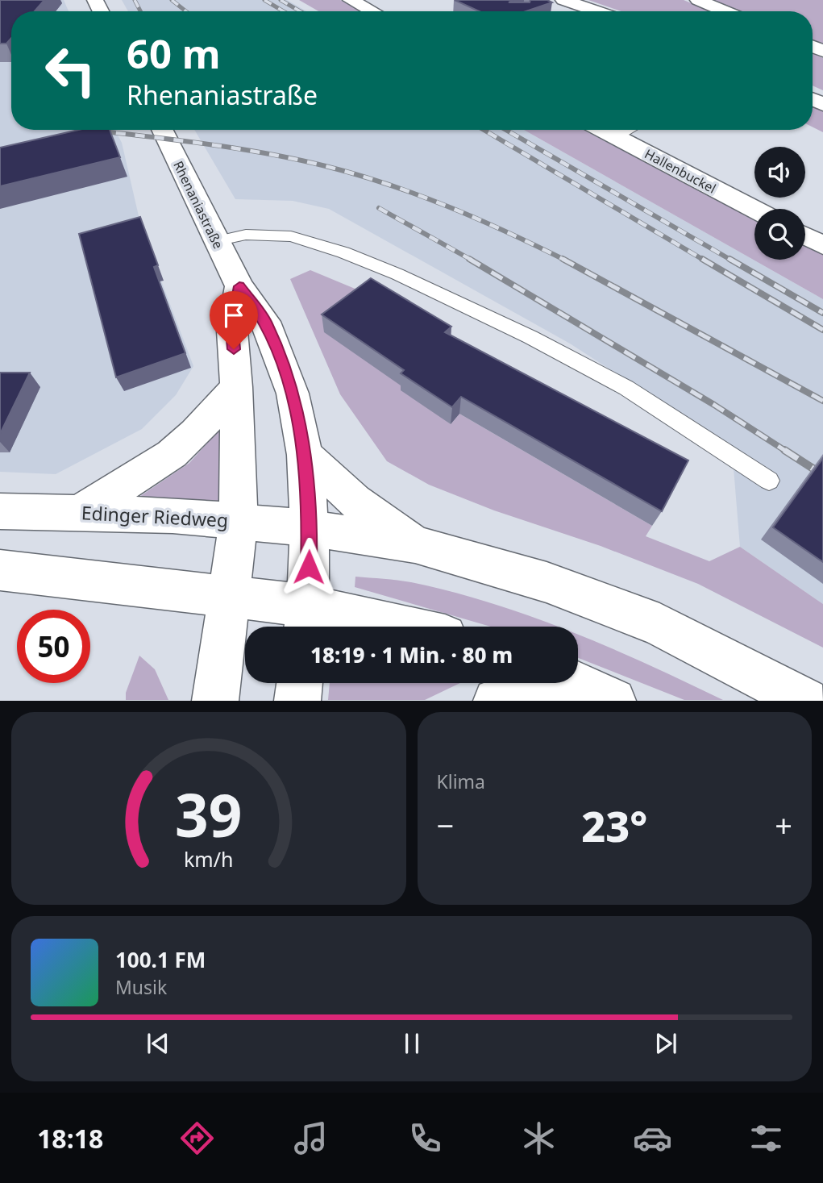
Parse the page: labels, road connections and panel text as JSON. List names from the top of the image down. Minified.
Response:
{"streets":{"main road":["Hallenbuckel","Rhenaniastraße","Edinger Riedweg"]},"crossings":[["Rhenaniastraße","Edinger Riedweg"]],"page":{"turn":["60 m","Rhenaniastraße"],"limit":"50","trip":"18:19 · 1 Min. · 80 m","tile":"Klima","heat":["−","23°","+"],"song":["100.1 FM","Musik"],"tabs":"18:18","gauge":["39","km/h"]}}
